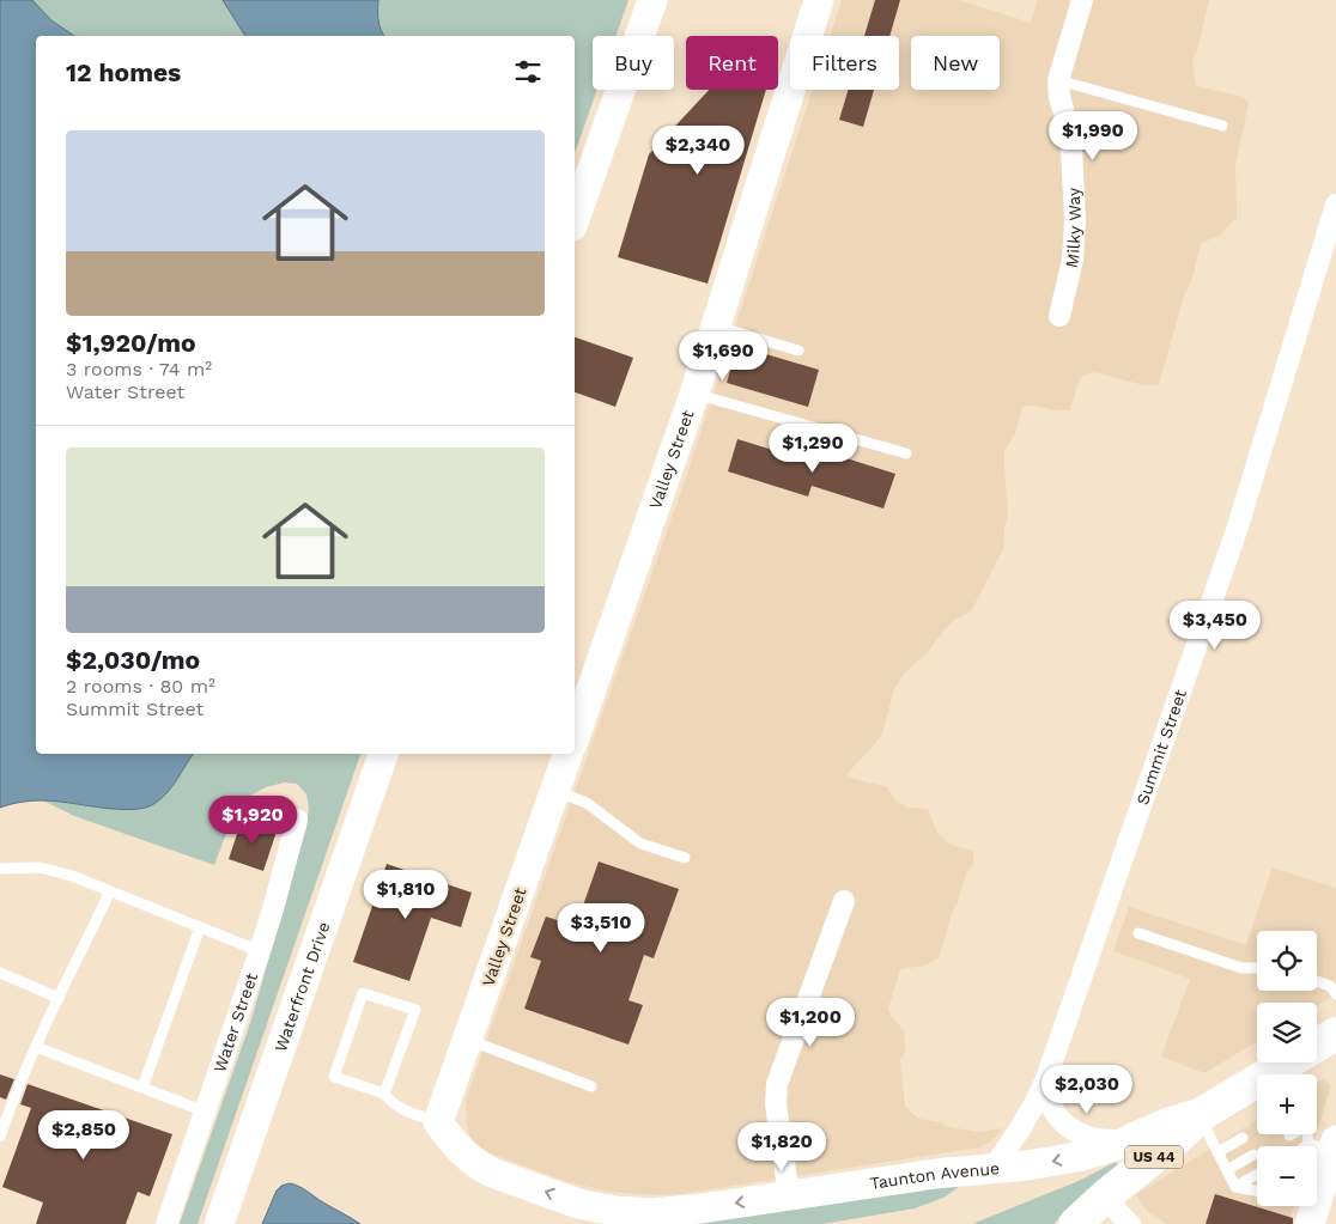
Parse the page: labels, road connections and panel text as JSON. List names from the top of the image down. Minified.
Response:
{"streets":{"highway":["US 44","Taunton Avenue"],"street":["Milky Way","Valley Street","Summit Street","Waterfront Drive","Water Street"]},"crossings":[["Valley Street","Taunton Avenue"],["Summit Street","Taunton Avenue"],["US 44","Taunton Avenue"]],"one_way":["Taunton Avenue"],"page":{"chip":["Buy","Rent","Filters","New"],"heading":"12 homes","list":[{"name":"$1,920/mo","note":"3 rooms · 74 m² · Water Street"},{"name":"$2,030/mo","note":"2 rooms · 80 m² · Summit Street"}],"price":["$1,990","$2,340","$1,690","$1,290","$3,450","$1,920","$1,810","$3,510","$1,200","$2,030","$2,850","$1,820"],"map_buttons":["+","−"]}}
